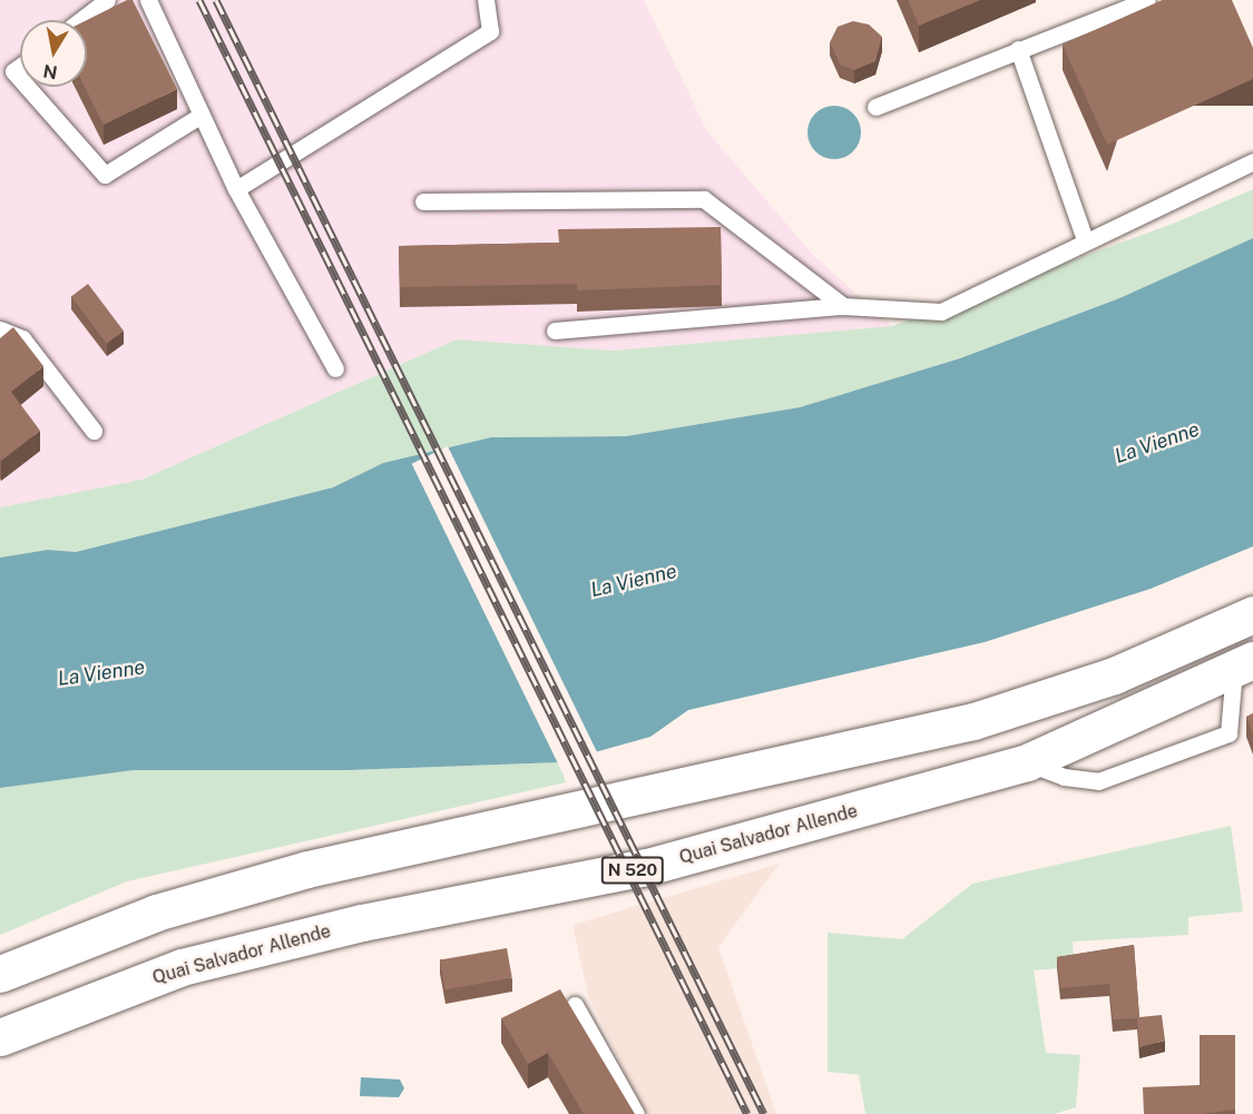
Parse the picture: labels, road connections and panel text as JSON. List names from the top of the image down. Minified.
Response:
{"streets":{"main road":["Quai Salvador Allende","N 520"]},"water":["La Vienne"],"north":"bottom"}
